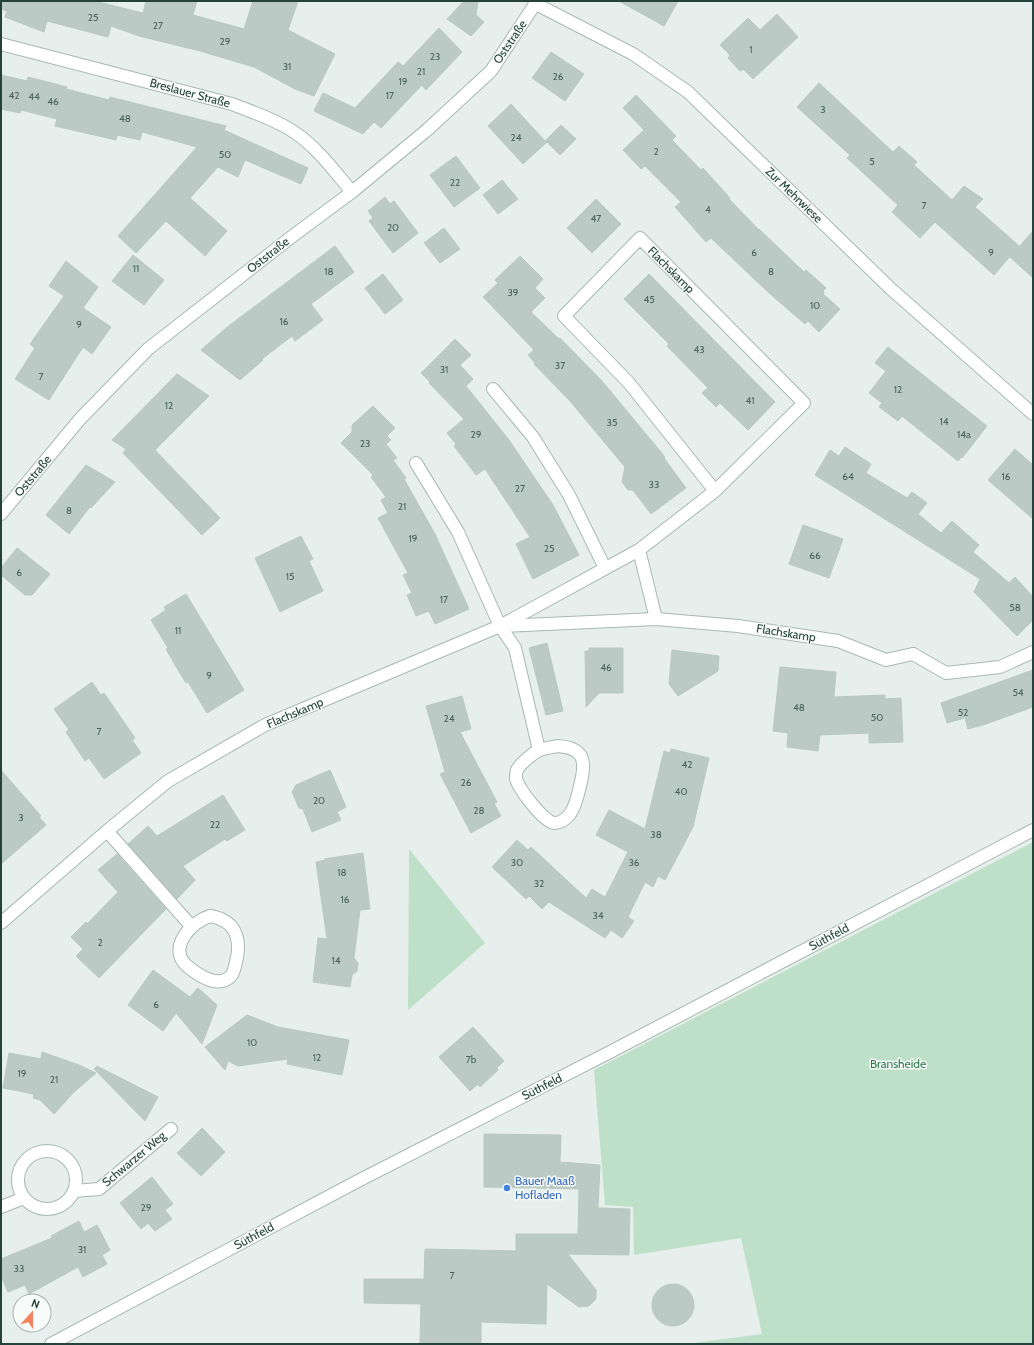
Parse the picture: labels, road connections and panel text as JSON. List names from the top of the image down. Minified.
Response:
{"streets":{"street":["Oststraße","Breslauer Straße","Zur Mehrwiese","Flachskamp","Süthfeld","Schwarzer Weg"]},"crossings":[["Oststraße","Breslauer Straße"],["Oststraße","Zur Mehrwiese"]],"parks":["Bransheide"],"places":["Bauer Maaß Hofladen"],"house_numbers":["25","27","29","1","23","31","21","26","19","42","17","44","46","3","48","24","2","50","5","22","7","4","47","20","6","9","11","18","8","39","45","10","16","9","43","37","31","7","12","41","12","14","35","29","14a","23","64","16","33","27","21","8","19","25","66","6","15","17","58","11","46","9","54","48","52","50","24","7","42","26","40","20","28","3","22","38","30","36","18","32","16","34","2","14","6","10","12","7b","19","21","29","31","33","7"],"north":"top"}
